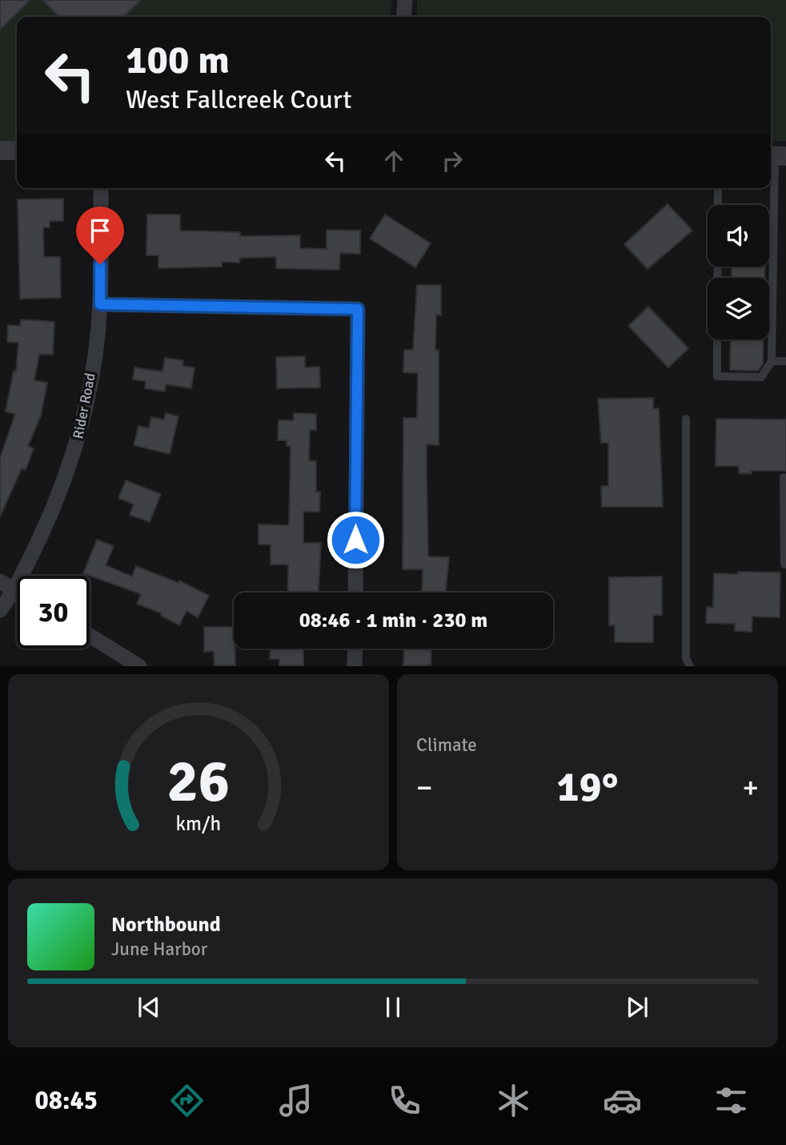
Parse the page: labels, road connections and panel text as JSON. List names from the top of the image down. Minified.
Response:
{"streets":{"street":["Rider Road"]},"page":{"turn":["100 m","West Fallcreek Court"],"limit":"30","trip":"08:46 · 1 min · 230 m","tile":"Climate","heat":["−","19°","+"],"song":["Northbound","June Harbor"],"tabs":"08:45","gauge":["26","km/h"]}}
